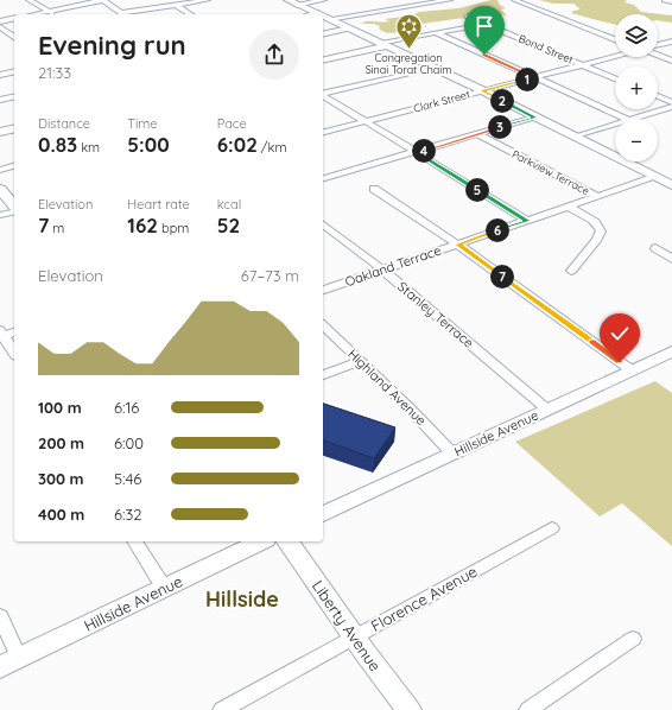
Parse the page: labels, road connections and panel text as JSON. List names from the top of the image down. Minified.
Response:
{"streets":{"street":["Bond Street","Clark Street","Parkview Terrace","Oakland Terrace","Stanley Terrace","Highland Avenue","Hillside Avenue","Florence Avenue","Liberty Avenue"]},"crossings":[["Bond Street","Clark Street"],["Parkview Terrace","Oakland Terrace"],["Oakland Terrace","Stanley Terrace"],["Stanley Terrace","Hillside Avenue"],["Highland Avenue","Hillside Avenue"],["Florence Avenue","Liberty Avenue"]],"districts":["Hillside"],"places":{"synagogue":["Congregation Sinai Torat Chaim"]},"page":{"map_buttons":["+","−"],"heading":["Evening run","21:33"],"pins":["1","2","3","4","5","6","7"],"stats":[["Distance","0.83 km"],["Time","5:00"],["Pace","6:02 /km"],["Elevation","7 m"],["Heart rate","162 bpm"],["kcal","52"]],"chart":["Elevation","67–73 m"],"list":[{"name":"100 m","note":"6:16"},{"name":"200 m","note":"6:00"},{"name":"300 m","note":"5:46"},{"name":"400 m","note":"6:32"}]}}
